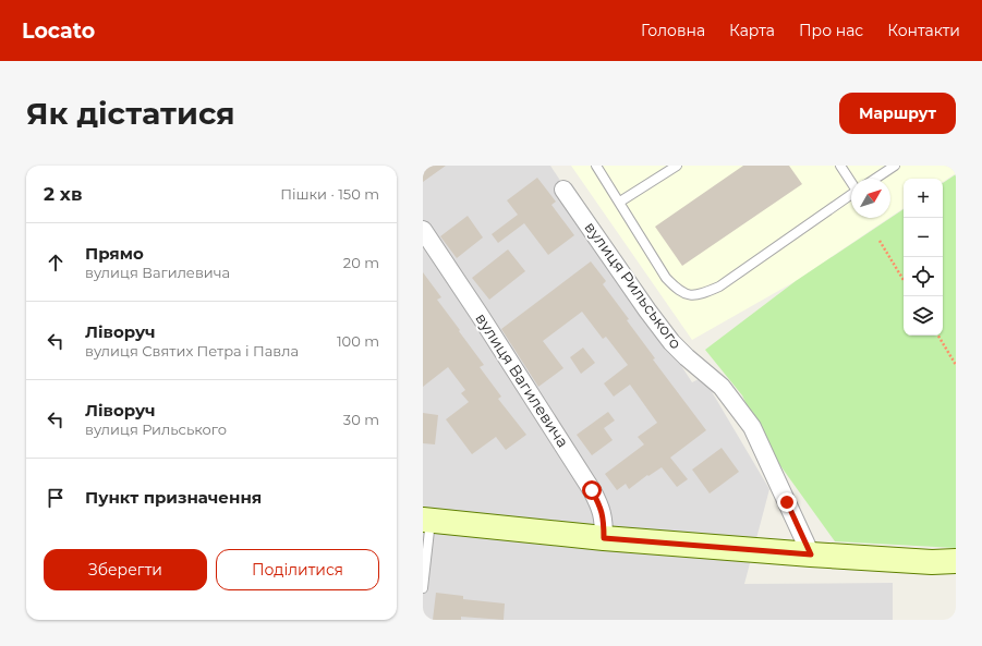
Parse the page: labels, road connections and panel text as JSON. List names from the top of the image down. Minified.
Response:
{"streets":{"street":["вулиця Рильського","вулиця Вагилевича"]},"north":"top right","page":{"header":"Locato","nav":["Головна","Карта","Про нас","Контакти"],"buttons":["Маршрут",["Зберегти","Поділитися"]],"title":"Як дістатися","heading":["2 хв","Пішки · 150 m"],"map_buttons":["+","−"],"list":[["Прямо","вулиця Вагилевича","20 m"],["Ліворуч","вулиця Святих Петра і Павла","100 m"],["Ліворуч","вулиця Рильського","30 m"],"Пункт призначення"]}}
